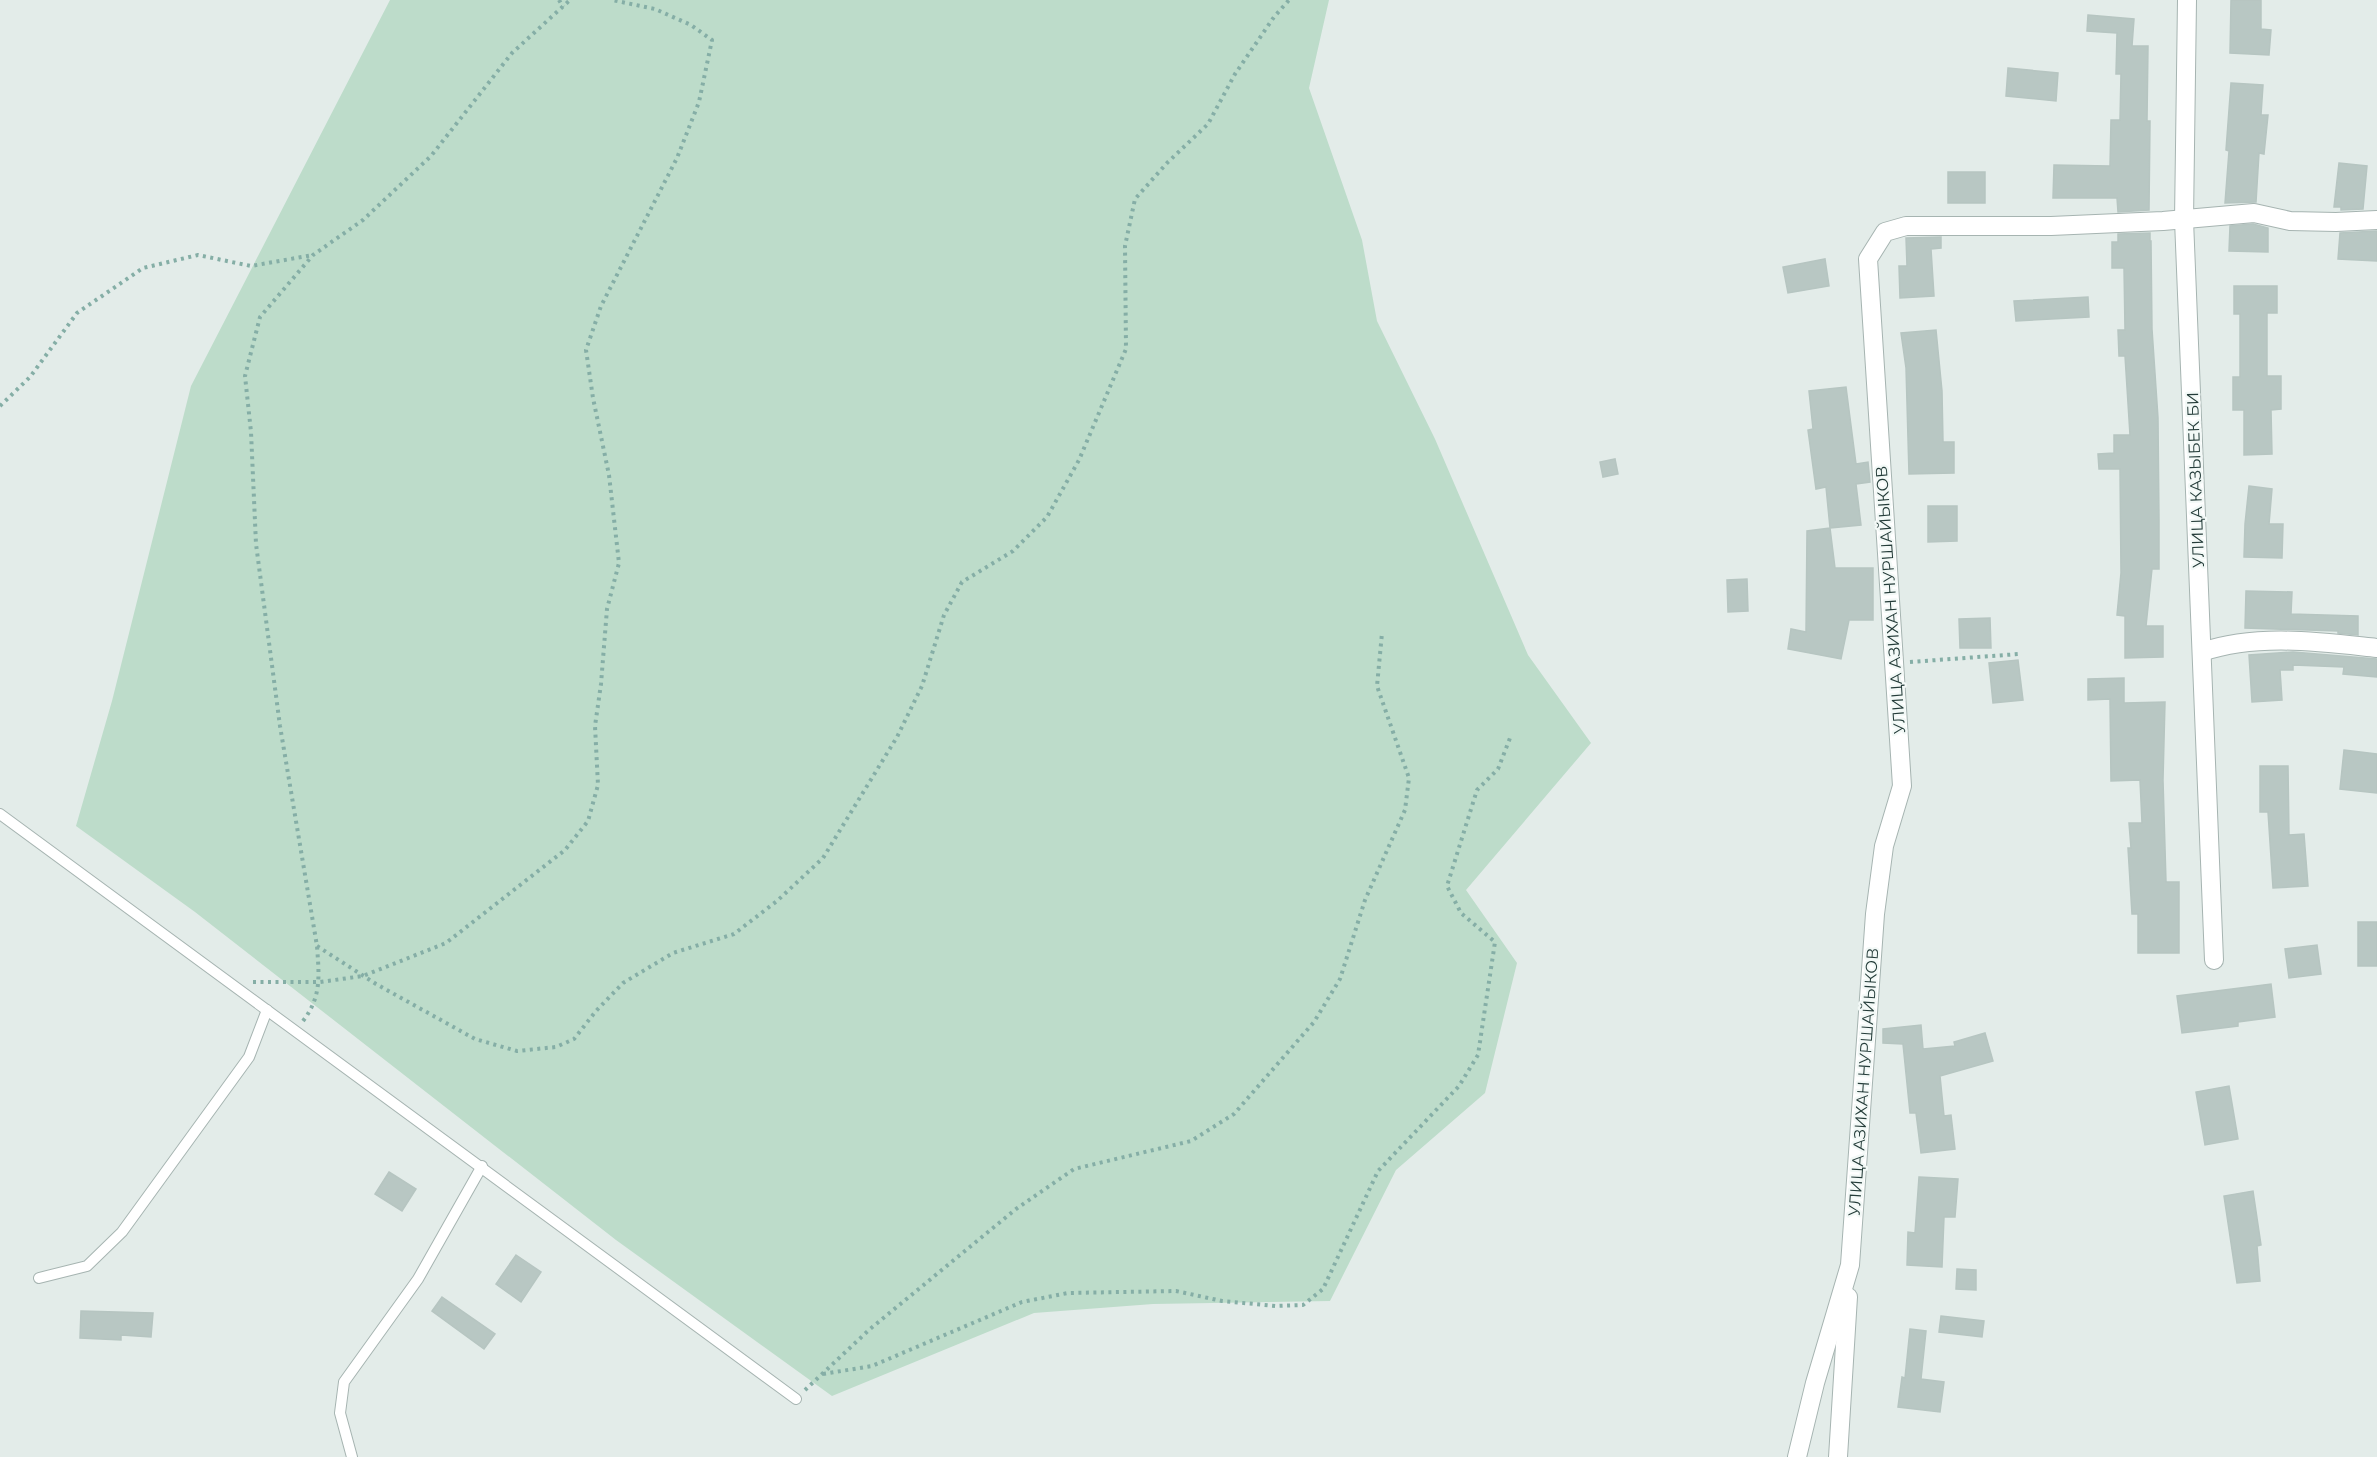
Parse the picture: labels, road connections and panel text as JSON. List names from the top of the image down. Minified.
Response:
{"streets":{"street":["УЛИЦА КАЗЫБЕК БИ","УЛИЦА АЗИХАН НУРШАЙЫКОВ"]},"crossings":[["УЛИЦА КАЗЫБЕК БИ","УЛИЦА АЗИХАН НУРШАЙЫКОВ"]]}
